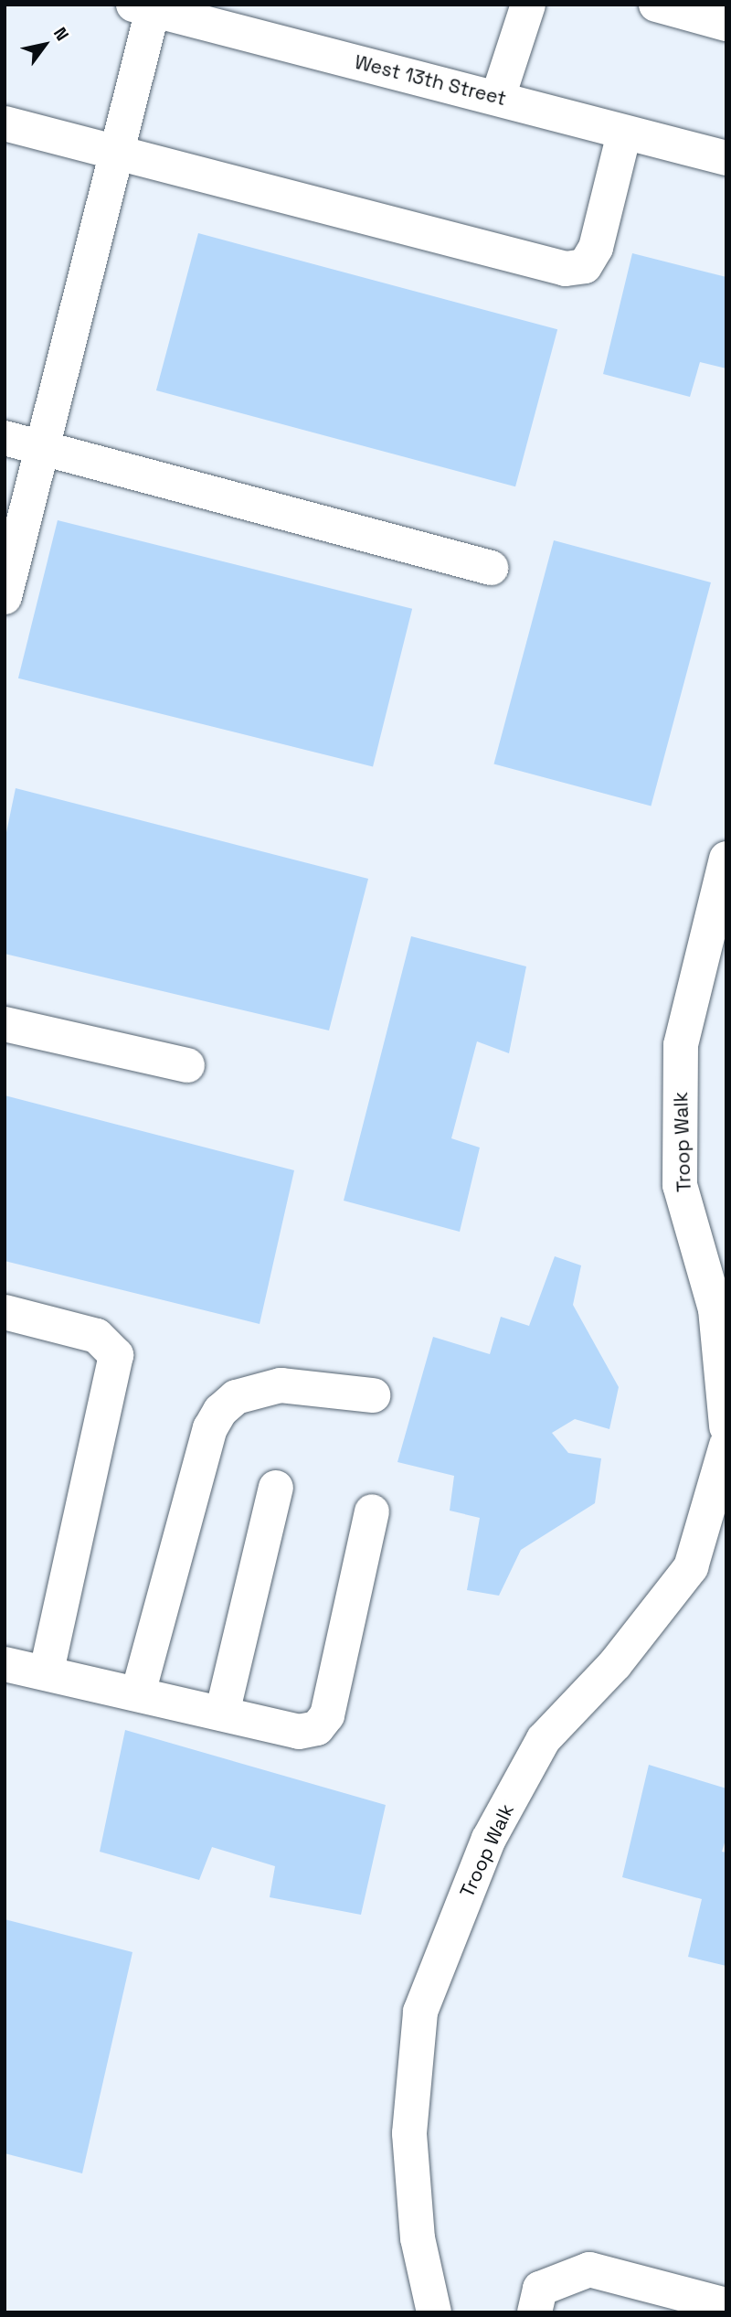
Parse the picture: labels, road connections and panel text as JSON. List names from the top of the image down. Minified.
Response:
{"streets":{"street":["West 13th Street","Troop Walk"]},"north":"top right"}
